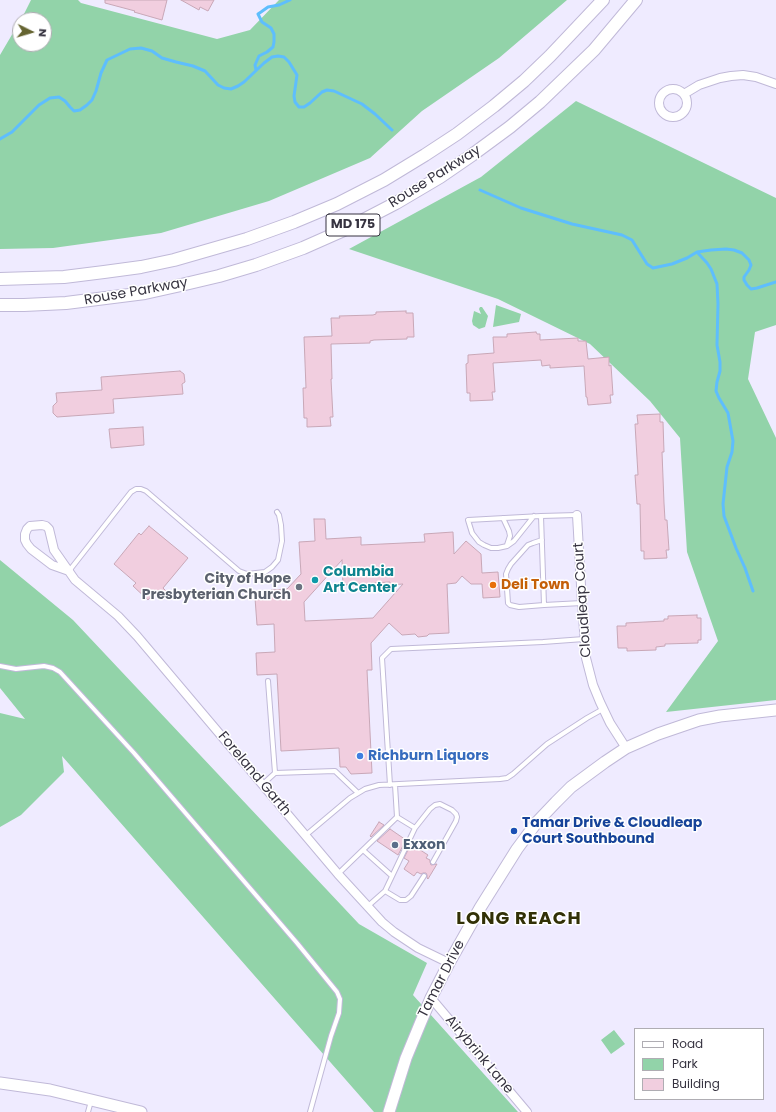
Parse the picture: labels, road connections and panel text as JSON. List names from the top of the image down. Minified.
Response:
{"streets":{"main road":["Rouse Parkway","MD 175"],"street":["Cloudleap Court","Foreland Garth","Tamar Drive","Airybrink Lane"]},"crossings":[["Cloudleap Court","Tamar Drive"],["Foreland Garth","Tamar Drive"],["Tamar Drive","Airybrink Lane"]],"districts":["LONG REACH"],"places":["Columbia Art Center","Deli Town","City of Hope Presbyterian Church","Richburn Liquors","Tamar Drive & Cloudleap Court Southbound","Exxon"],"legend":["Road","Park","Building"],"north":"right"}
